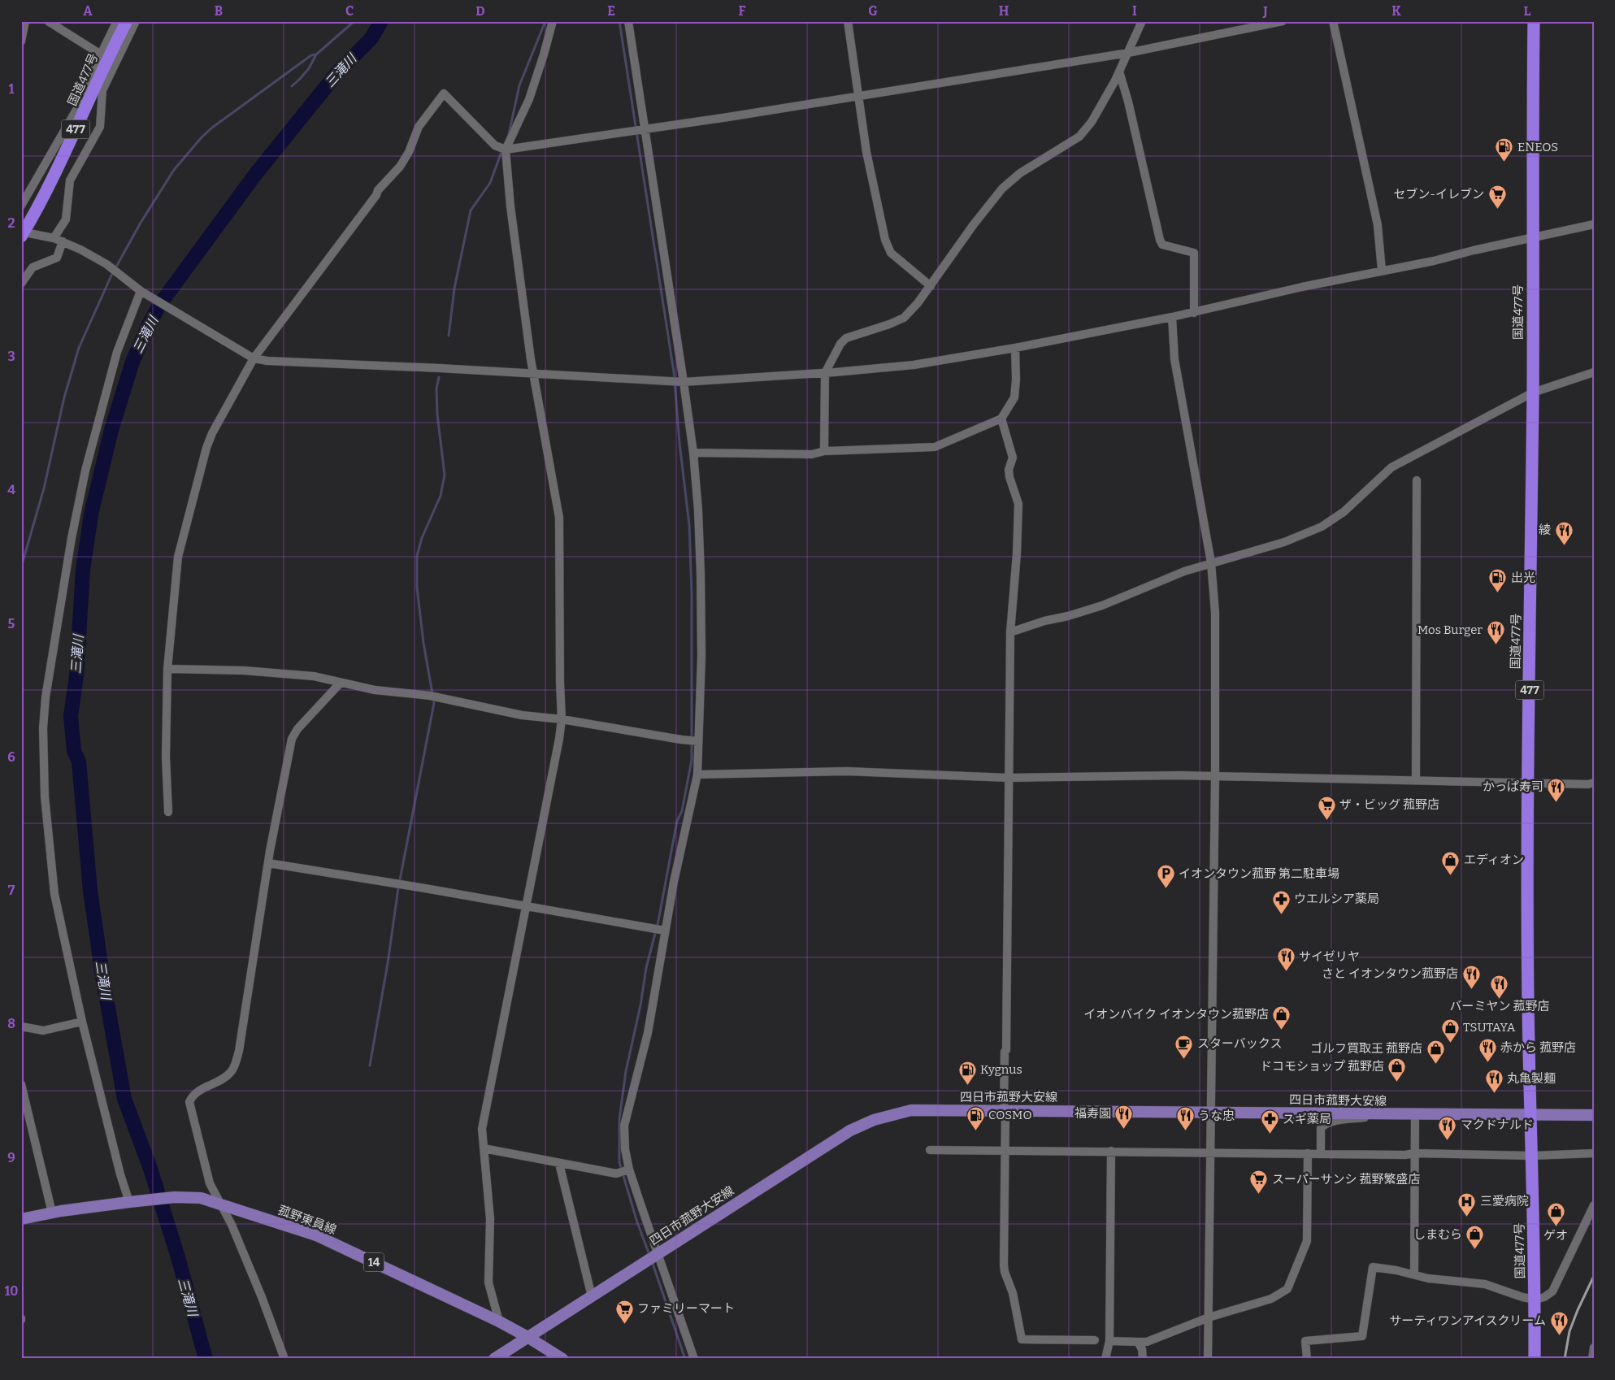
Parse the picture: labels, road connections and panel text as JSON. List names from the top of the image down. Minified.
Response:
{"streets":{"highway":["国道477号","477"],"main road":["四日市菰野大安線","菰野東員線","14"]},"crossings":[["国道477号","四日市菰野大安線"],["四日市菰野大安線","菰野東員線"]],"water":["三滝川"],"places":{"fuel station":["ENEOS","出光","Kygnus","COSMO"],"supermarket":["セブン-イレブン","ザ・ビッグ 菰野店","スーパーサンシ 菰野繁盛店","ファミリーマート"],"restaurant":["綾","Mos Burger","かっぱ寿司","サイゼリヤ","さと イオンタウン菰野店","バーミヤン 菰野店","赤から 菰野店","丸亀製麺","福寿園","うな忠","マクドナルド","サーティワンアイスクリーム"],"shop":["エディオン","イオンバイク イオンタウン菰野店","TSUTAYA","ゴルフ買取王 菰野店","ドコモショップ 菰野店","ゲオ","しまむら"],"parking":["イオンタウン菰野 第二駐車場"],"pharmacy":["ウエルシア薬局","スギ薬局"],"cafe":["スターバックス"],"hospital":["三愛病院"]},"grid":{"columns":["A","B","C","D","E","F","G","H","I","J","K","L"],"rows":["1","2","3","4","5","6","7","8","9","10"]}}
